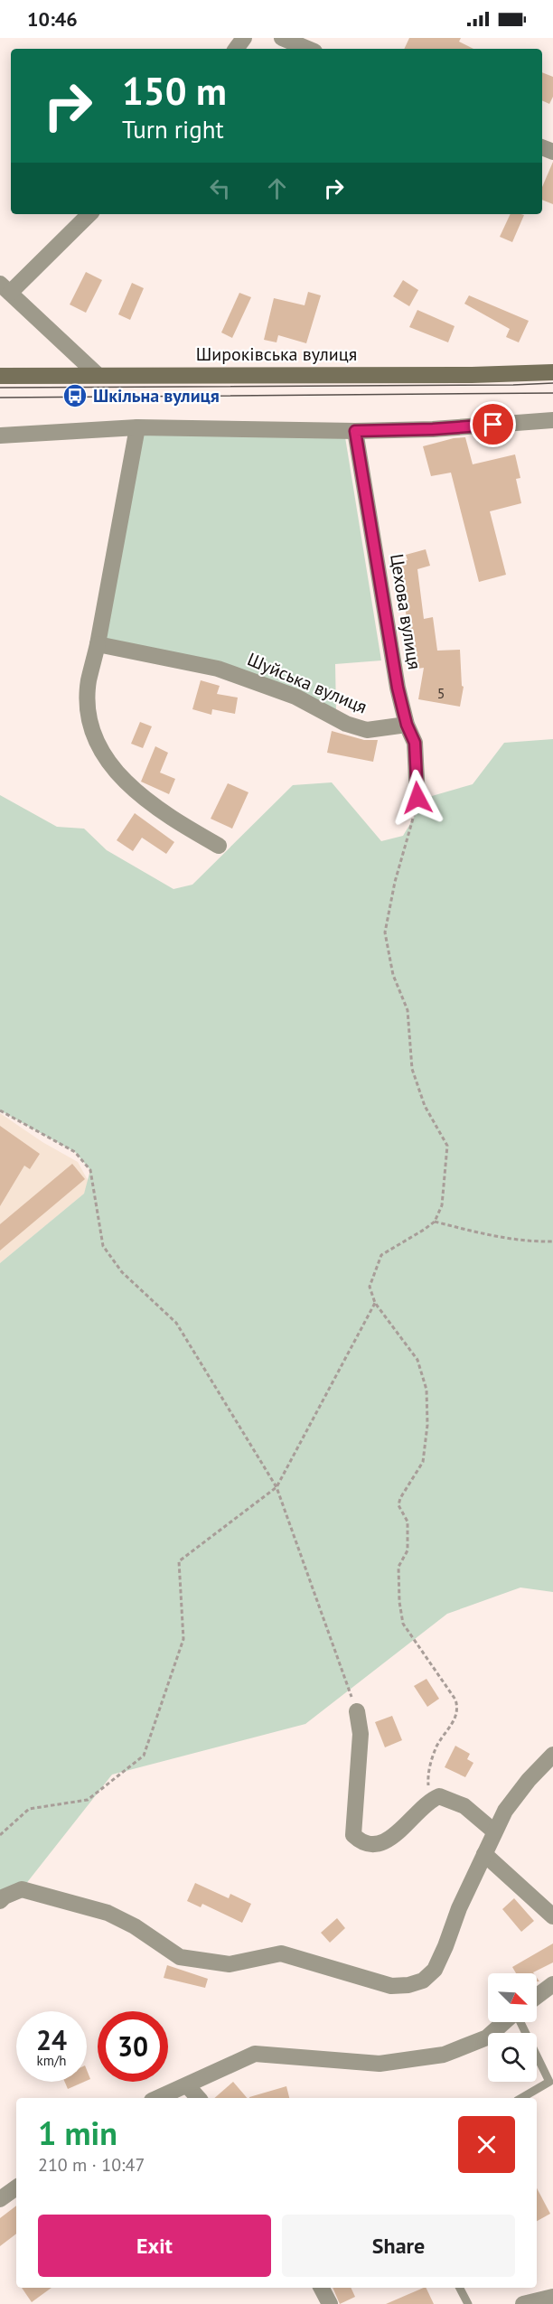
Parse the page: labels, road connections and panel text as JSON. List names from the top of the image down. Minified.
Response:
{"streets":{"main road":["Широківська вулиця"],"street":["Цехова вулиця","Шуйська вулиця"]},"crossings":[["Цехова вулиця","Шуйська вулиця"]],"places":{"bus stop":["Шкільна вулиця"]},"house_numbers":["5"],"north":"bottom right","page":{"status":"10:46","turn":["150 m","Turn right"],"speed":"24 km/h","limit":"30","heading":["1 min","210 m · 10:47"],"buttons":["Exit","Share"]}}
